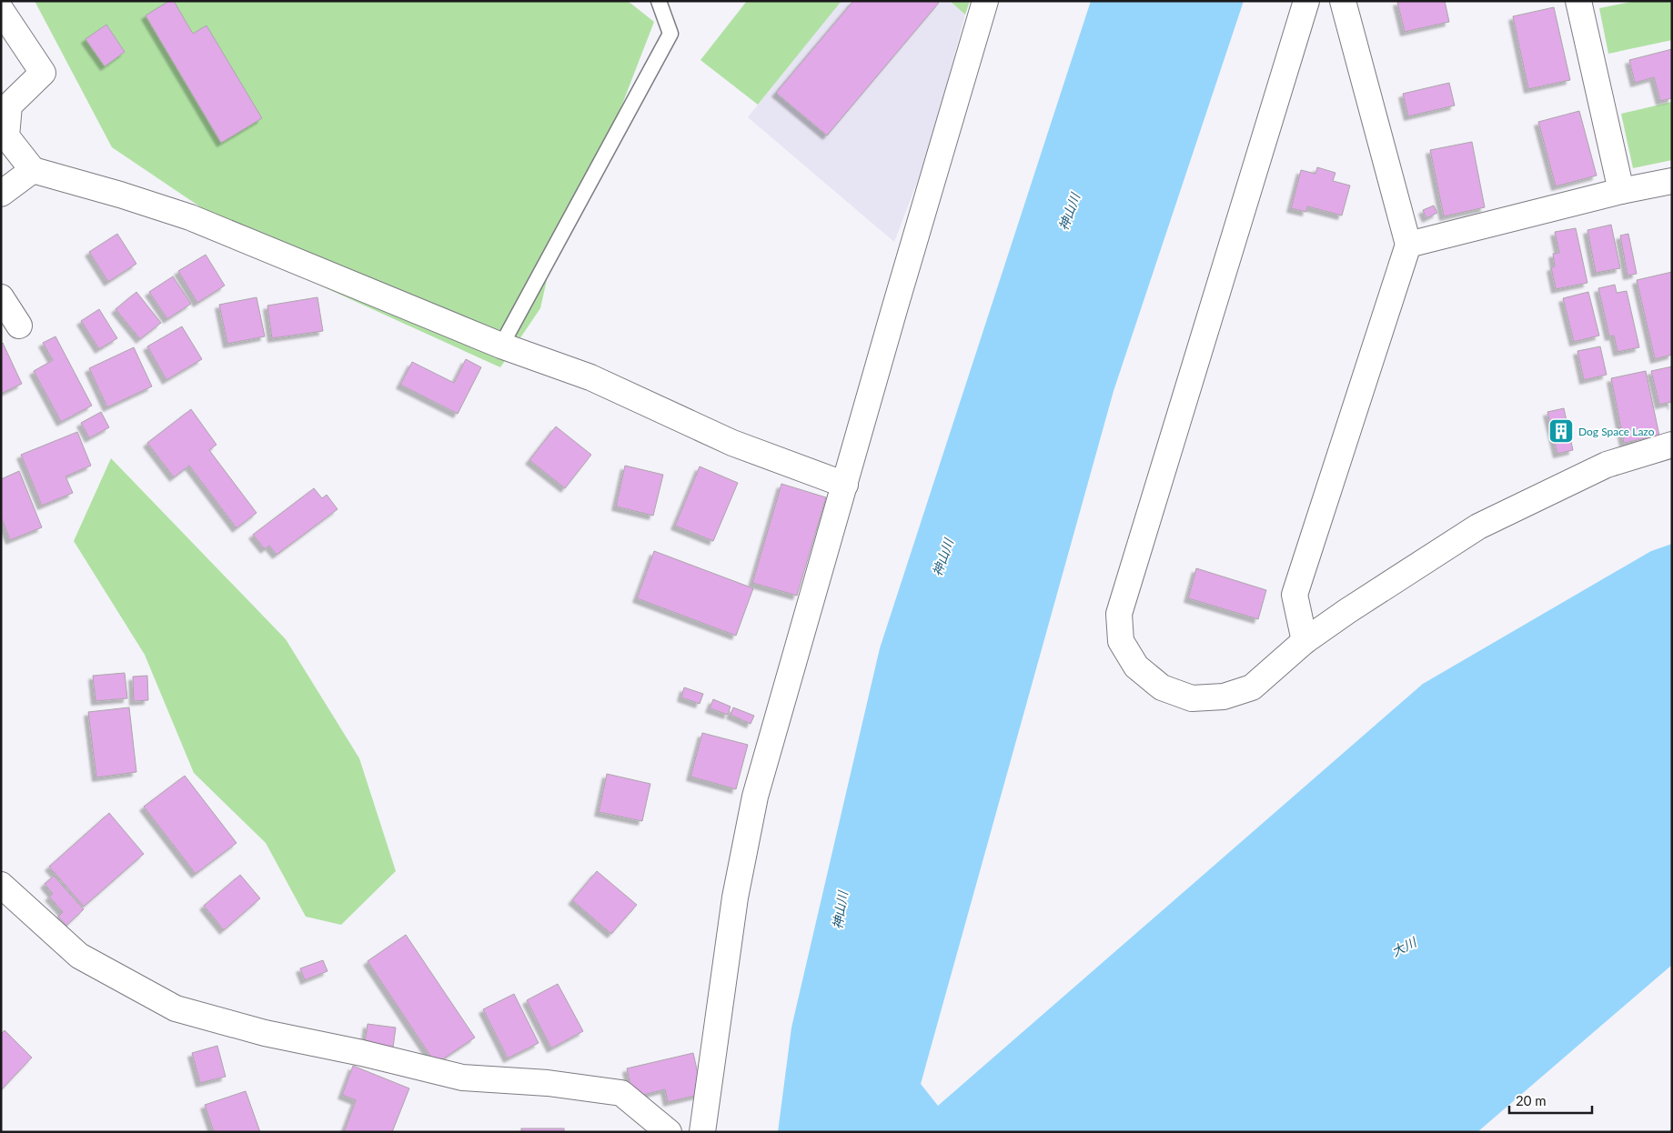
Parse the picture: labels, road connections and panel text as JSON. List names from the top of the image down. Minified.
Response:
{"water":["神山川","大川"],"places":{"building":["Dog Space Lazo"]},"scale_bar":"20 m"}
